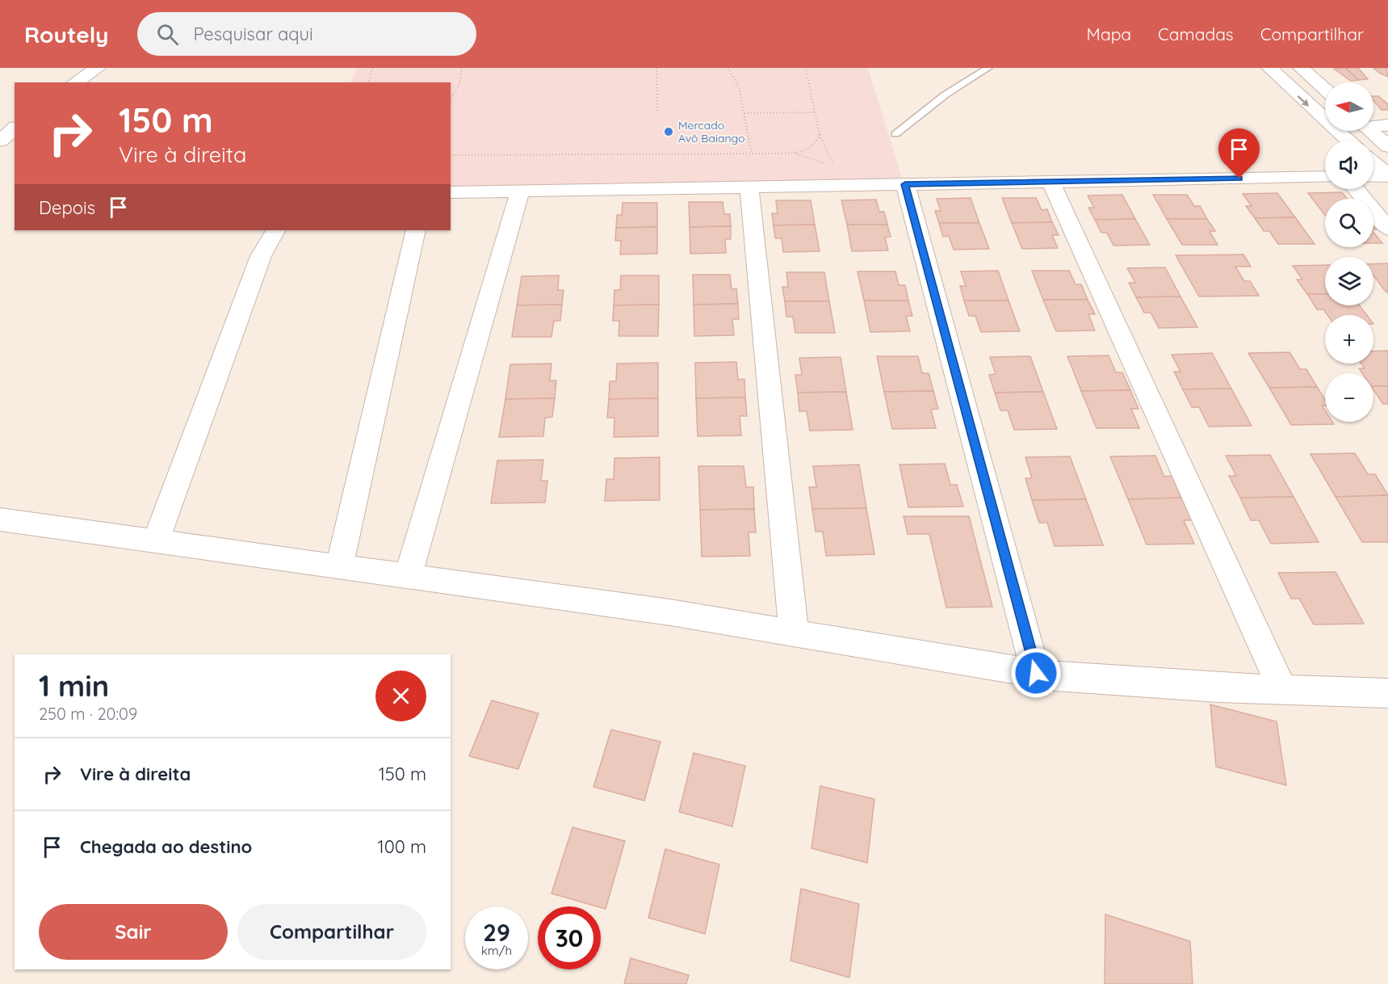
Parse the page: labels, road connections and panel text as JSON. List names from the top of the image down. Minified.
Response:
{"places":["Mercado Avô Baiango"],"north":"left","page":{"header":"Routely","search":"Pesquisar aqui","nav":["Mapa","Camadas","Compartilhar"],"map_buttons":["+","−"],"turn":["150 m","Vire à direita"],"then":"Depois","heading":["1 min","250 m · 20:09"],"list":[{"name":"Vire à direita","value":"150 m"},{"name":"Chegada ao destino","value":"100 m"}],"buttons":["Sair","Compartilhar"],"speed":"29 km/h","limit":"30"}}
